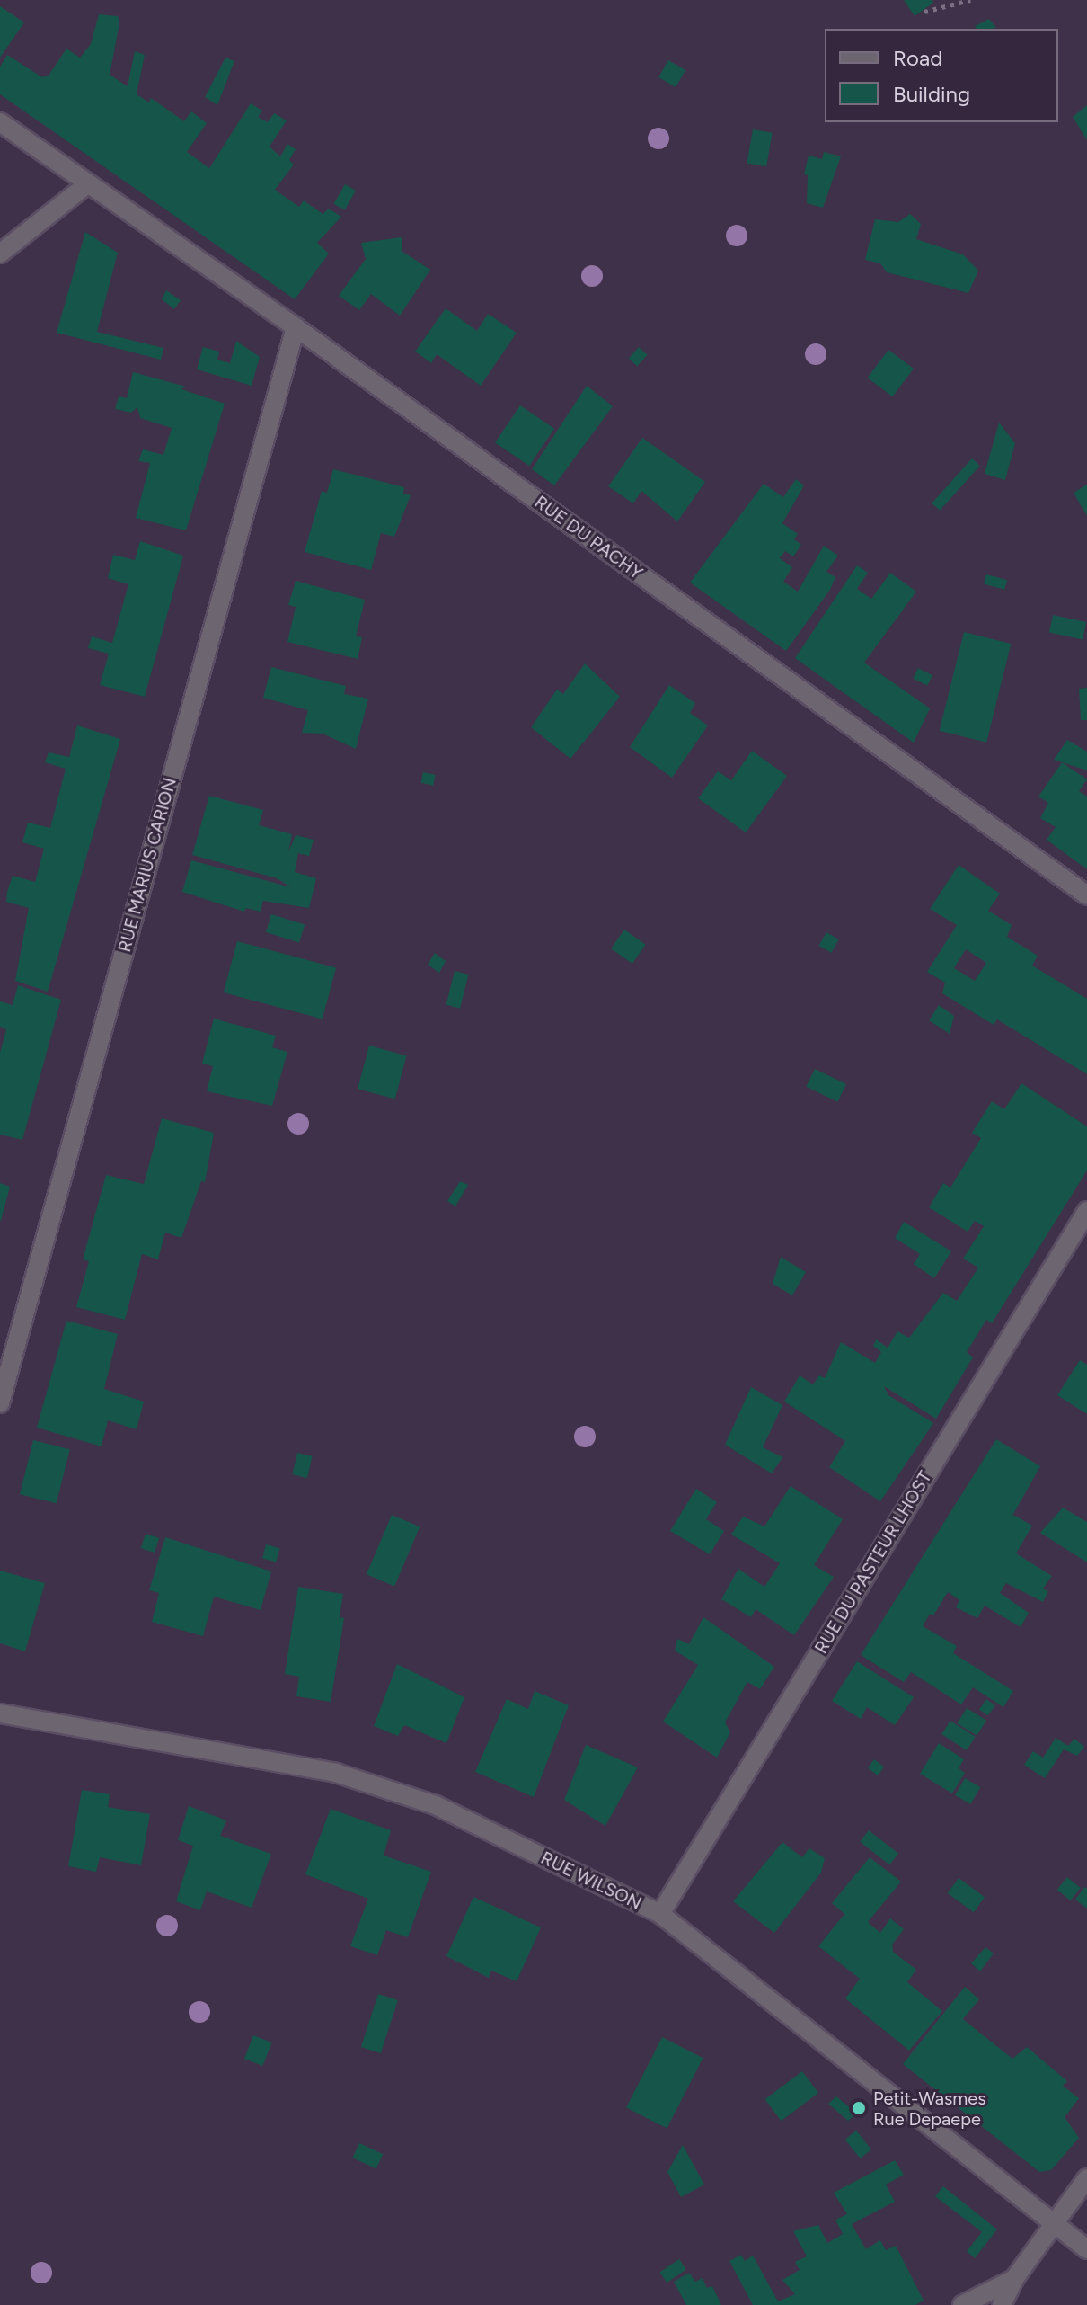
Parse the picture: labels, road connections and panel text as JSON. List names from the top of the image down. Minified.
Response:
{"streets":{"street":["RUE DU PACHY","RUE MARIUS CARION","RUE DU PASTEUR LHOST","RUE WILSON"]},"crossings":[["RUE DU PACHY","RUE MARIUS CARION"],["RUE DU PASTEUR LHOST","RUE WILSON"]],"places":["Petit-Wasmes Rue Depaepe"],"legend":["Road","Building"]}
